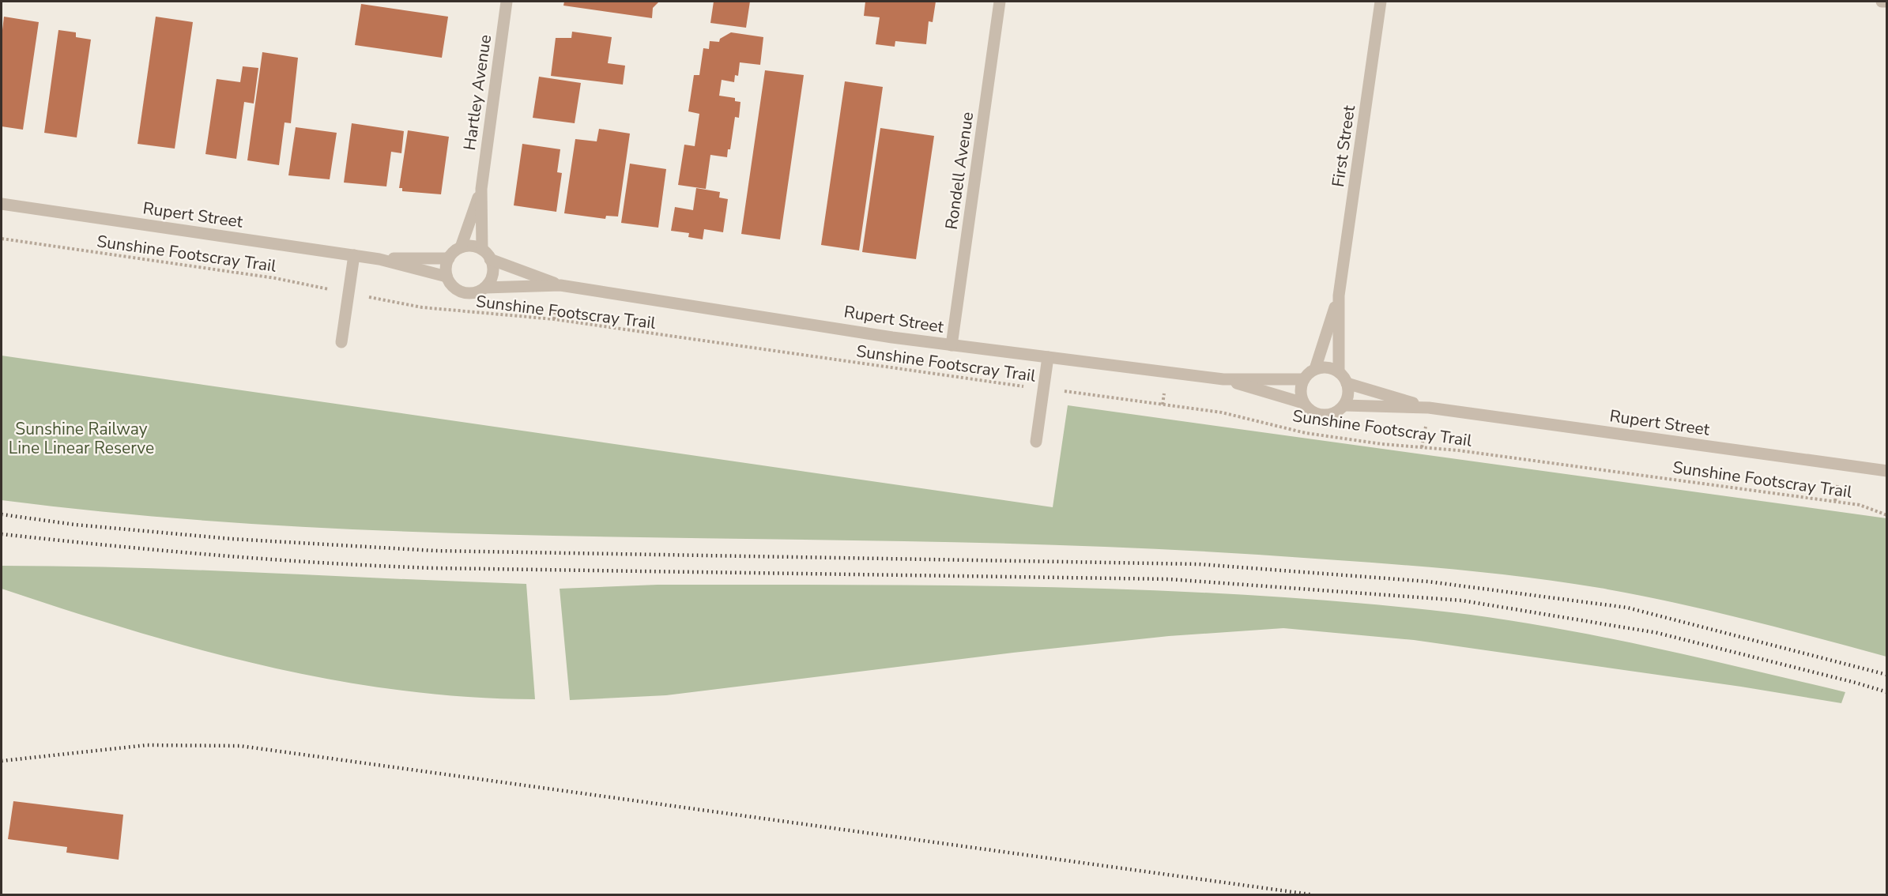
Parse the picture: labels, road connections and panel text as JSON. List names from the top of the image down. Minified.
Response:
{"streets":{"street":["Hartley Avenue","First Street","Rondell Avenue","Rupert Street"],"path":["Sunshine Footscray Trail"]},"crossings":[["Hartley Avenue","Rupert Street"],["First Street","Rupert Street"],["Rondell Avenue","Rupert Street"]],"parks":["Sunshine Railway Line Linear Reserve"]}
